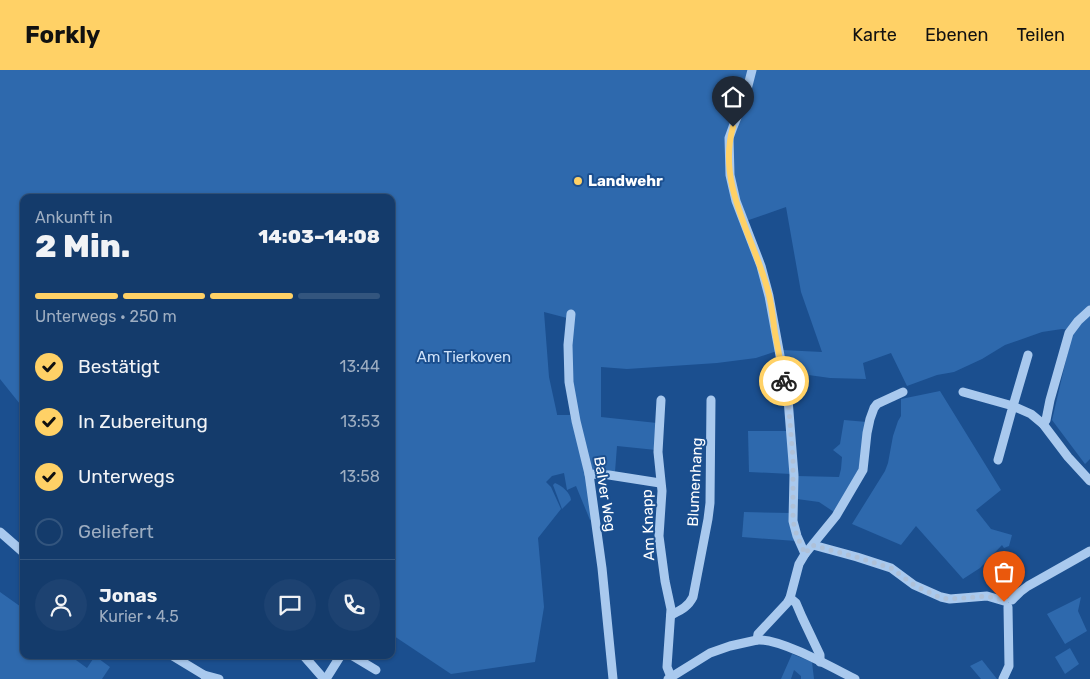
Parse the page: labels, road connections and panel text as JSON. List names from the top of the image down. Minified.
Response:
{"streets":{"street":["Blumenhang","Balver Weg","Am Knapp"]},"crossings":[["Blumenhang","Am Knapp"]],"parks":["Am Tierkoven"],"places":["Landwehr"],"page":{"header":"Forkly","nav":["Karte","Ebenen","Teilen"],"heading":["2 Min.","Ankunft in","14:03–14:08"],"panel":["Jonas","Kurier · 4.5"],"bar":"Unterwegs · 250 m","list":[["Bestätigt","13:44"],["In Zubereitung","13:53"],["Unterwegs","13:58"],"Geliefert"]}}
